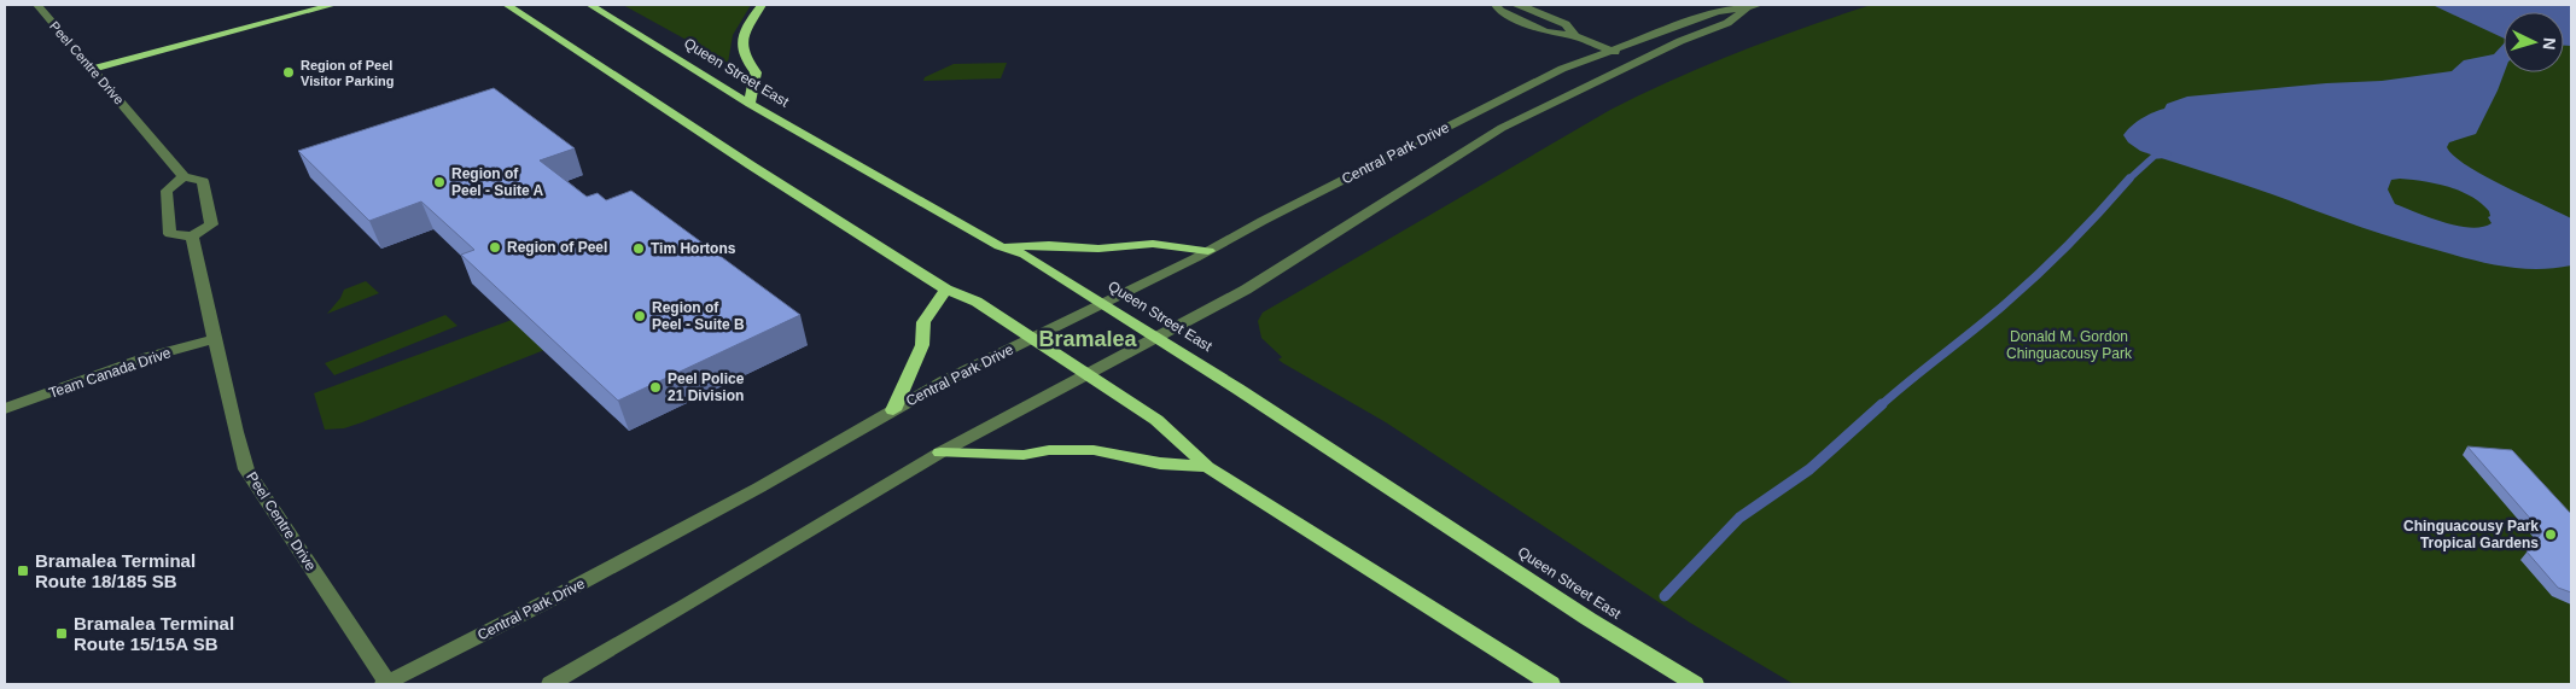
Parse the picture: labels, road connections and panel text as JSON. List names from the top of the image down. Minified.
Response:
{"streets":{"main road":["Queen Street East"],"street":["Peel Centre Drive","Central Park Drive","Team Canada Drive"]},"crossings":[["Peel Centre Drive","Central Park Drive"],["Peel Centre Drive","Team Canada Drive"],["Queen Street East","Central Park Drive"]],"districts":["Bramalea"],"parks":["Donald M. Gordon Chinguacousy Park"],"places":{"other":["Region of Peel Visitor Parking","Region of Peel - Suite A","Region of Peel","Tim Hortons","Region of Peel - Suite B","Peel Police 21 Division","Chinguacousy Park Tropical Gardens"],"transit":["Bramalea Terminal Route 18/185 SB","Bramalea Terminal Route 15/15A SB"]},"north":"right"}
